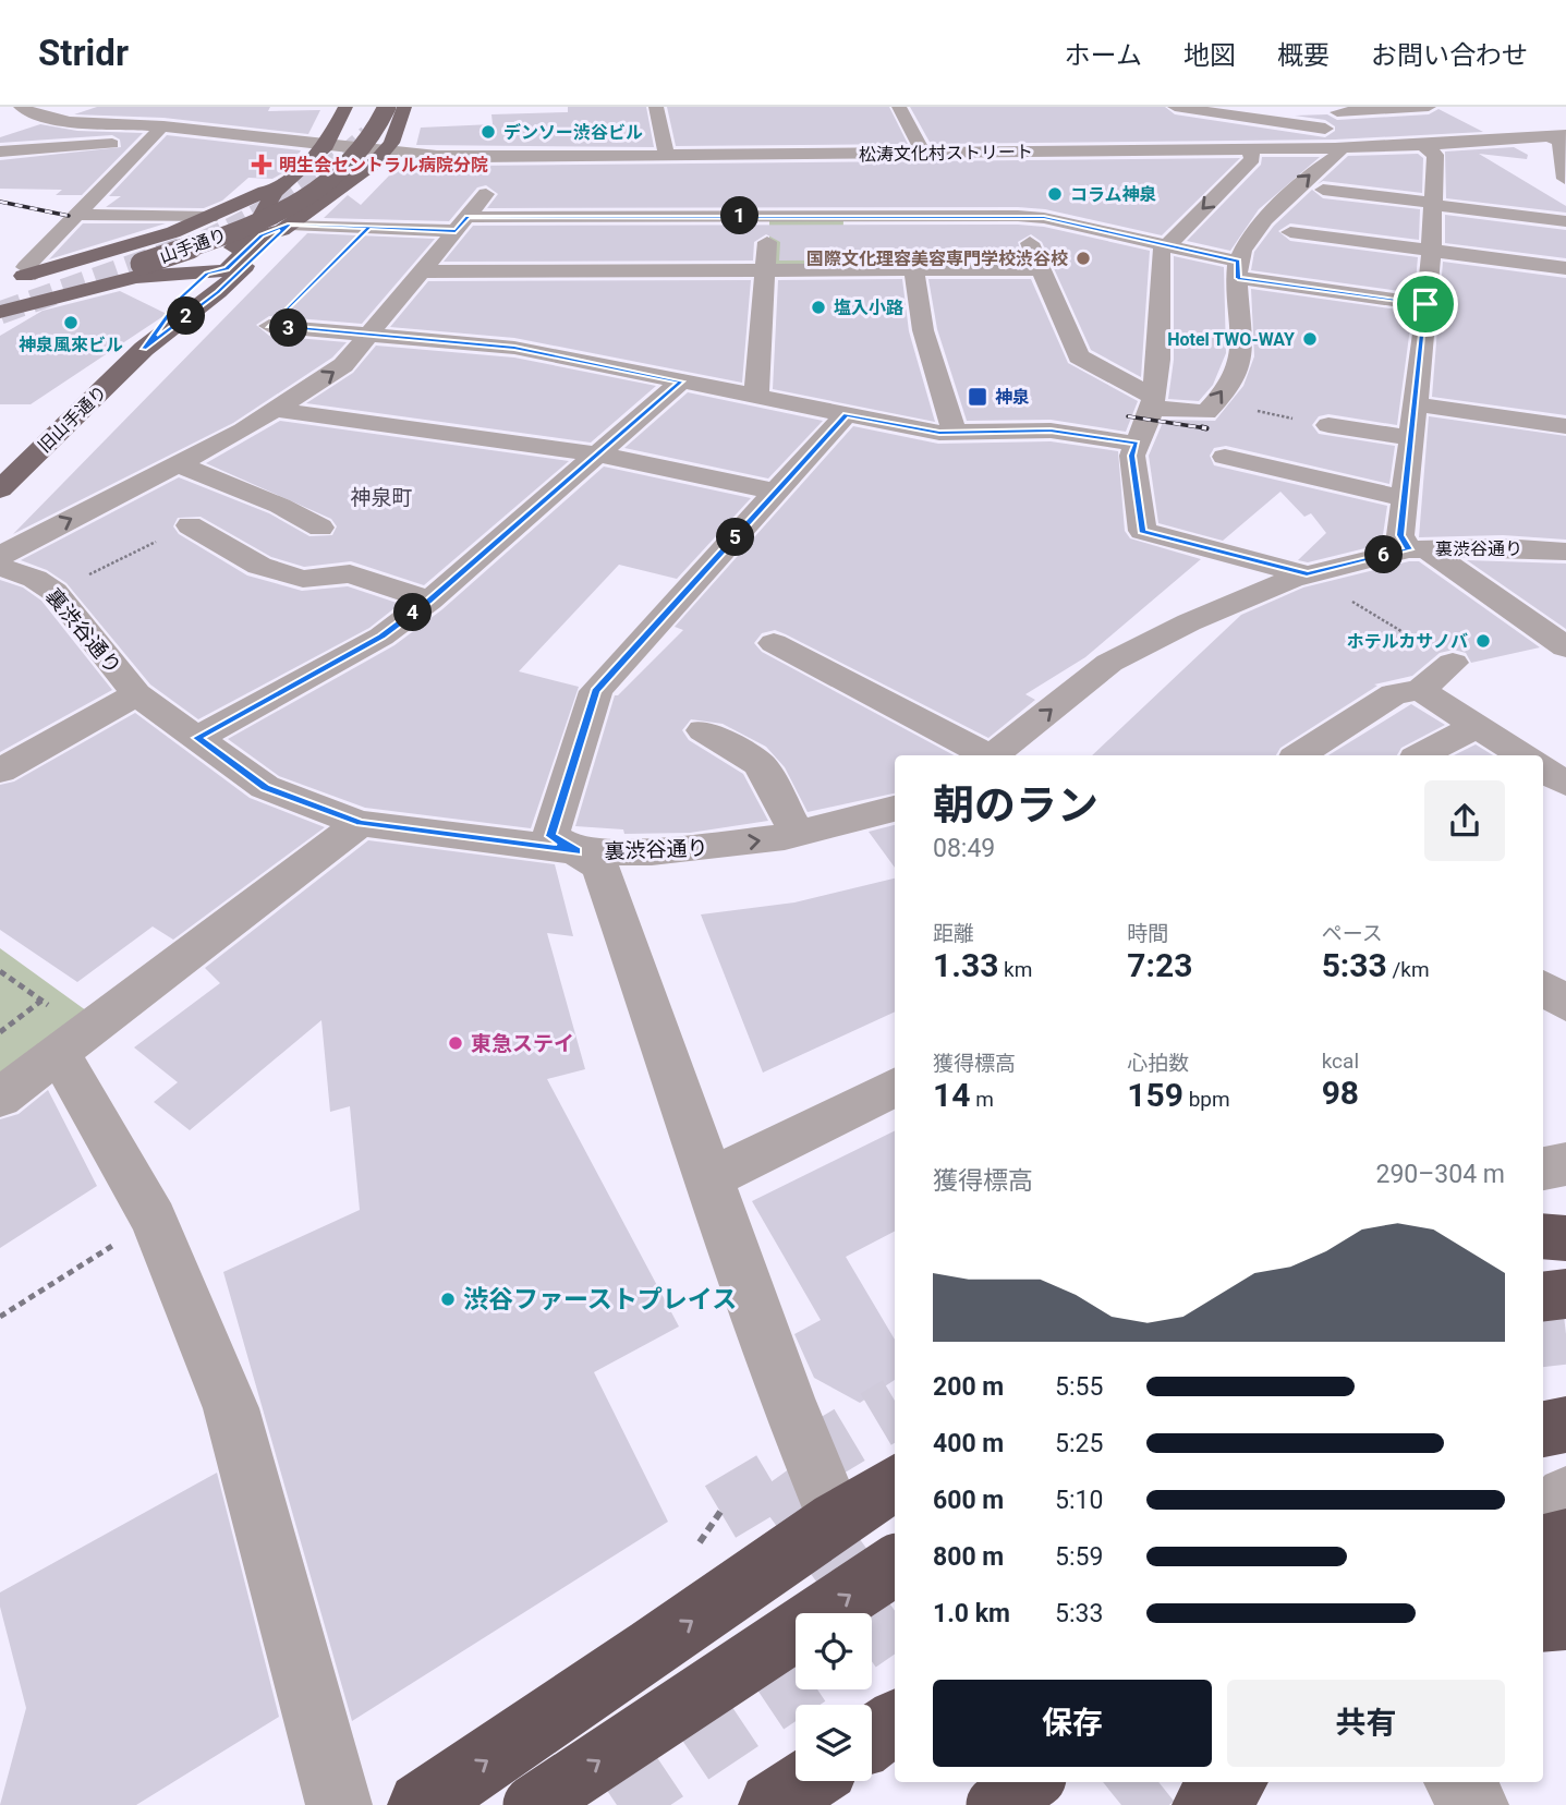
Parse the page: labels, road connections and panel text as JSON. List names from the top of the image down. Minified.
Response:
{"streets":{"main road":["山手通り","旧山手通り"],"street":["松涛文化村ストリート","裏渋谷通り"]},"districts":["神泉町"],"places":{"other":["デンソー渋谷ビル","コラム神泉","国際文化理容美容専門学校渋谷校","塩入小路","神泉風來ビル","Hotel TWO-WAY","ホテルカサノバ","東急ステイ","渋谷ファーストプレイス"],"health":["明生会セントラル病院分院"],"transit":["神泉"]},"page":{"header":"Stridr","nav":["ホーム","地図","概要","お問い合わせ"],"pins":["1","2","3","5","6","4"],"heading":["朝のラン","08:49"],"stats":[["距離","1.33 km"],["時間","7:23"],["ペース","5:33 /km"],["獲得標高","14 m"],["心拍数","159 bpm"],["kcal","98"]],"chart":["獲得標高","290–304 m"],"list":[{"name":"200 m","note":"5:55"},{"name":"400 m","note":"5:25"},{"name":"600 m","note":"5:10"},{"name":"800 m","note":"5:59"},{"name":"1.0 km","note":"5:33"}],"buttons":["保存","共有"]}}
